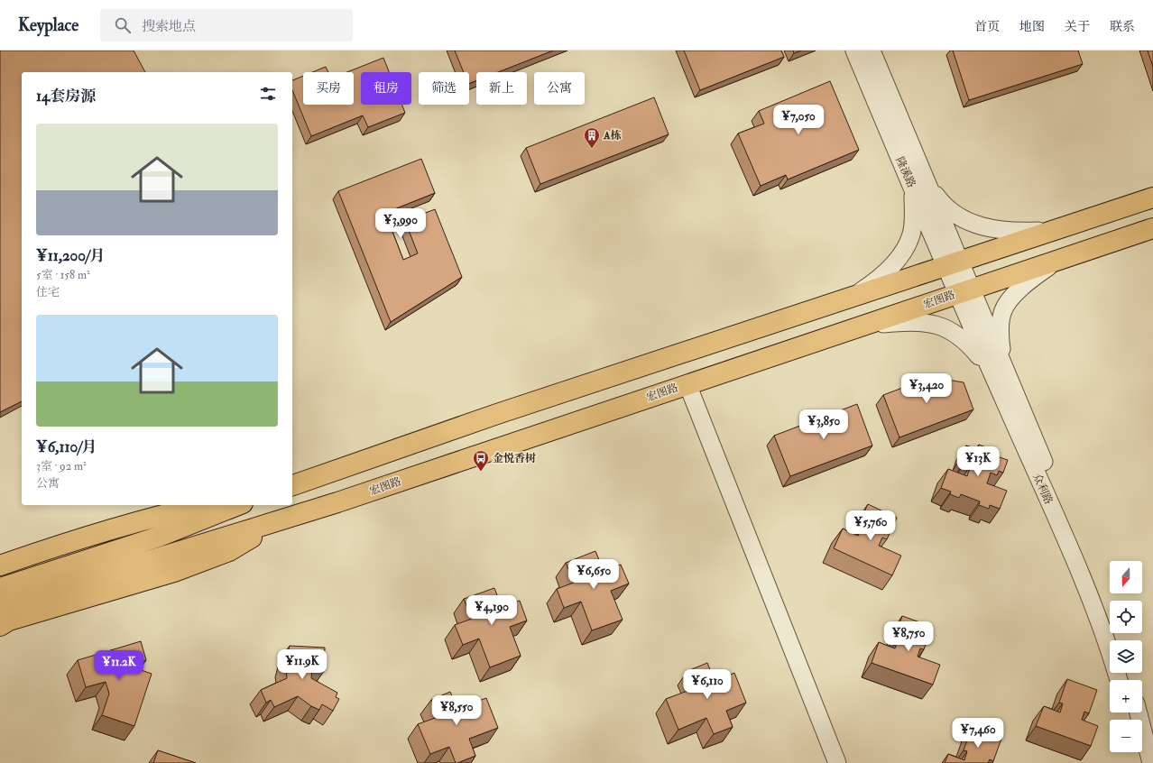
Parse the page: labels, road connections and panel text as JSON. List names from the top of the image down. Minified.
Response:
{"streets":{"main road":["宏图路"],"street":["隆溪路","众利路"]},"crossings":[["隆溪路","宏图路"],["隆溪路","众利路"],["宏图路","众利路"]],"places":{"building":["A栋"],"bus stop":["金悦香树"]},"north":"bottom","page":{"header":"Keyplace","search":"搜索地点","nav":["首页","地图","关于","联系"],"chip":["买房","租房","筛选","新上","公寓"],"heading":"14套房源","price":["¥7,050","¥3,990","¥3,420","¥3,850","¥13K","¥5,760","¥6,650","¥4,190","¥8,750","¥11.9K","¥11.2K","¥6,110","¥8,550","¥7,460"],"list":[{"name":"¥11,200/月","note":"5室 · 158 m² · 住宅"},{"name":"¥6,110/月","note":"3室 · 92 m² · 公寓"}],"map_buttons":["+","−"]}}
